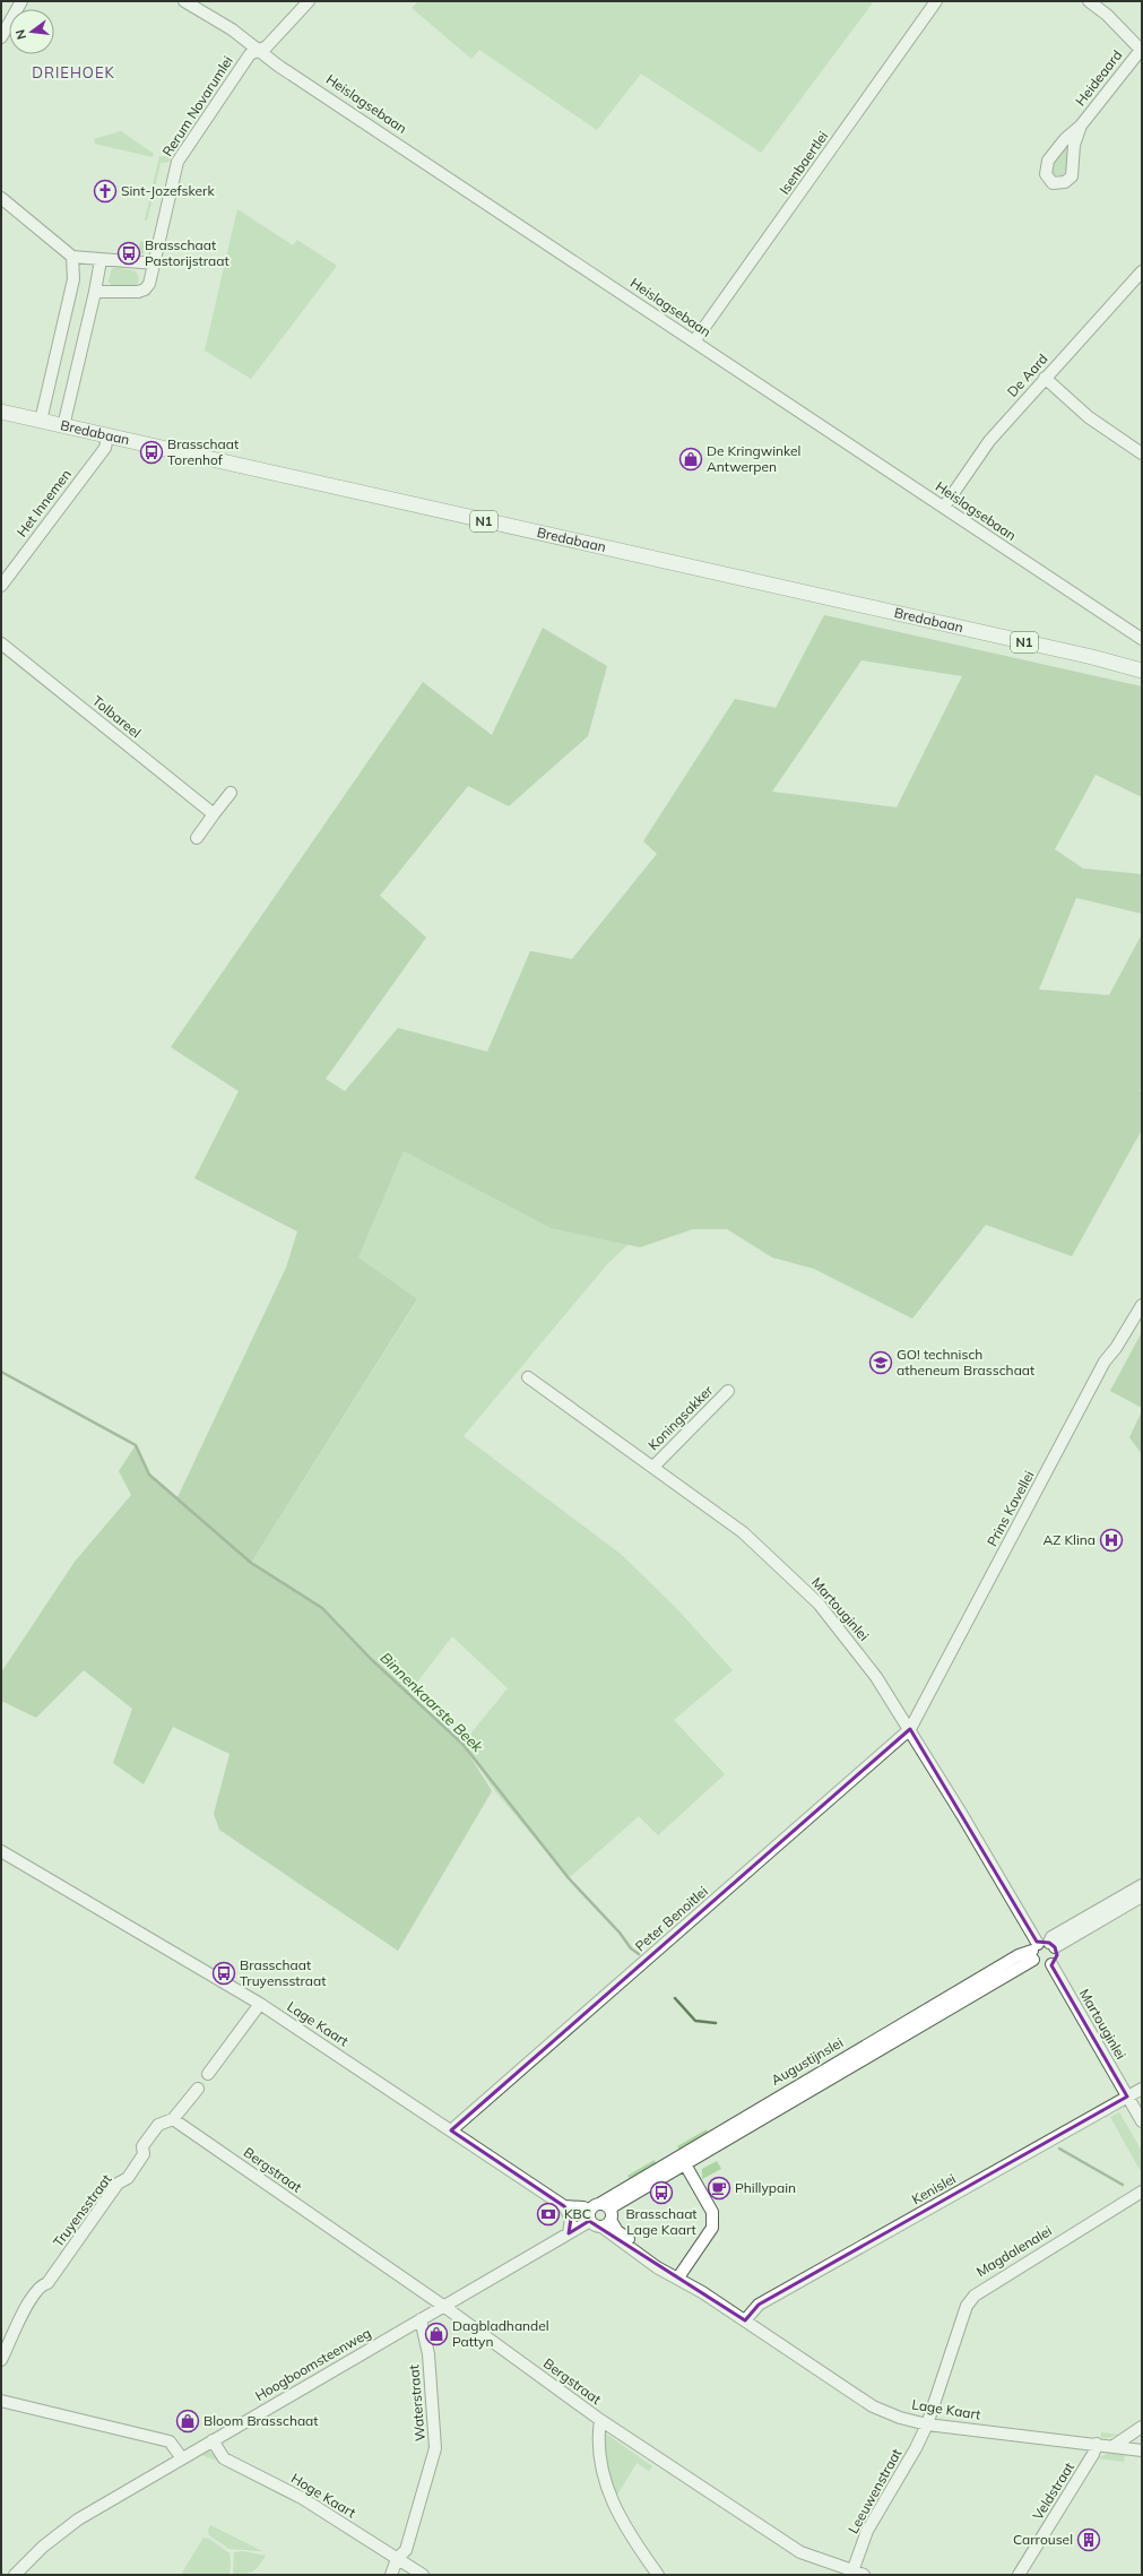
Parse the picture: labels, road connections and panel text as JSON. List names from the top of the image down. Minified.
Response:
{"streets":{"main road":["Bredabaan","N1"],"street":["Heideaard","Heislagsebaan","Rerum Novarumlei","Isenbaertlei","De Aard","Het Innemen","Tolbareel","Koningsakker","Prins Kavellei","Martouginlei","Peter Benoitlei","Lage Kaart","Augustijnslei","Bergstraat","Kenislei","Truyensstraat","Magdalenalei","Hoogboomsteenweg","Waterstraat","Leeuwenstraat","Veldstraat","Hoge Kaart"]},"crossings":[["Heislagsebaan","Rerum Novarumlei"],["Heislagsebaan","Isenbaertlei"],["Heislagsebaan","De Aard"],["Bredabaan","Het Innemen"],["Koningsakker","Martouginlei"],["Prins Kavellei","Martouginlei"],["Prins Kavellei","Peter Benoitlei"],["Martouginlei","Peter Benoitlei"],["Martouginlei","Augustijnslei"],["Martouginlei","Kenislei"],["Peter Benoitlei","Lage Kaart"],["Lage Kaart","Kenislei"],["Lage Kaart","Magdalenalei"],["Lage Kaart","Hoogboomsteenweg"],["Lage Kaart","Leeuwenstraat"],["Lage Kaart","Veldstraat"],["Bergstraat","Truyensstraat"],["Bergstraat","Hoogboomsteenweg"],["Bergstraat","Leeuwenstraat"],["Magdalenalei","Leeuwenstraat"],["Hoogboomsteenweg","Waterstraat"],["Hoogboomsteenweg","Hoge Kaart"],["Waterstraat","Hoge Kaart"]],"districts":["DRIEHOEK"],"water":["Binnenkaarste Beek"],"places":{"church":["Sint-Jozefskerk"],"bus stop":["Brasschaat Pastorijstraat","Brasschaat Torenhof","Brasschaat Truyensstraat","Brasschaat Lage Kaart"],"shop":["De Kringwinkel Antwerpen","Dagbladhandel Pattyn","Bloom Brasschaat"],"school or university":["GO! technisch atheneum Brasschaat"],"hospital":["AZ Klina"],"cafe":["Phillypain"],"bank":["KBC"],"building":["Carrousel"]},"north":"left"}
